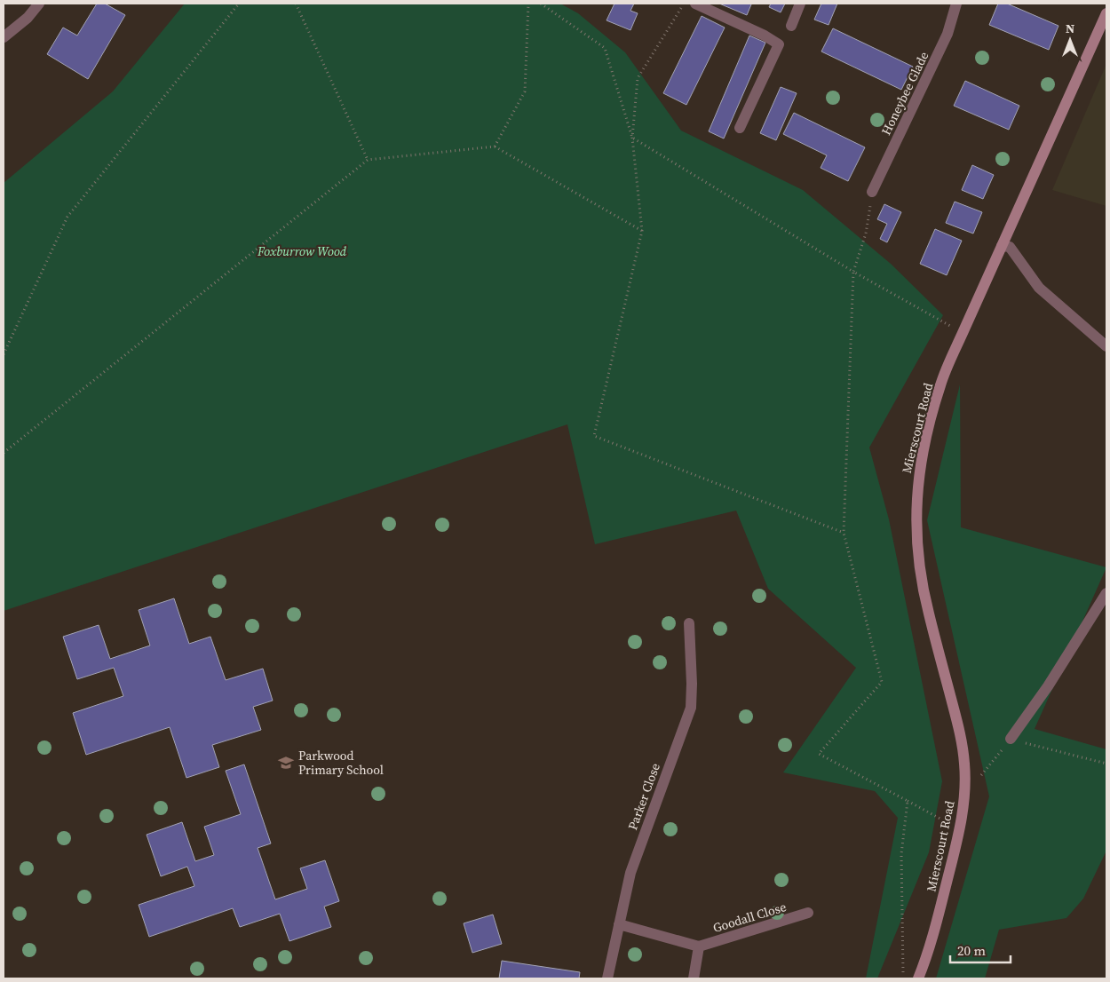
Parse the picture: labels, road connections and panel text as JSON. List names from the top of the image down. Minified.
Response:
{"streets":{"street":["Honeybee Glade","Mierscourt Road","Parker Close","Goodall Close"]},"parks":["Foxburrow Wood"],"places":{"school or university":["Parkwood Primary School"]},"scale_bar":"20 m","north":"top"}
